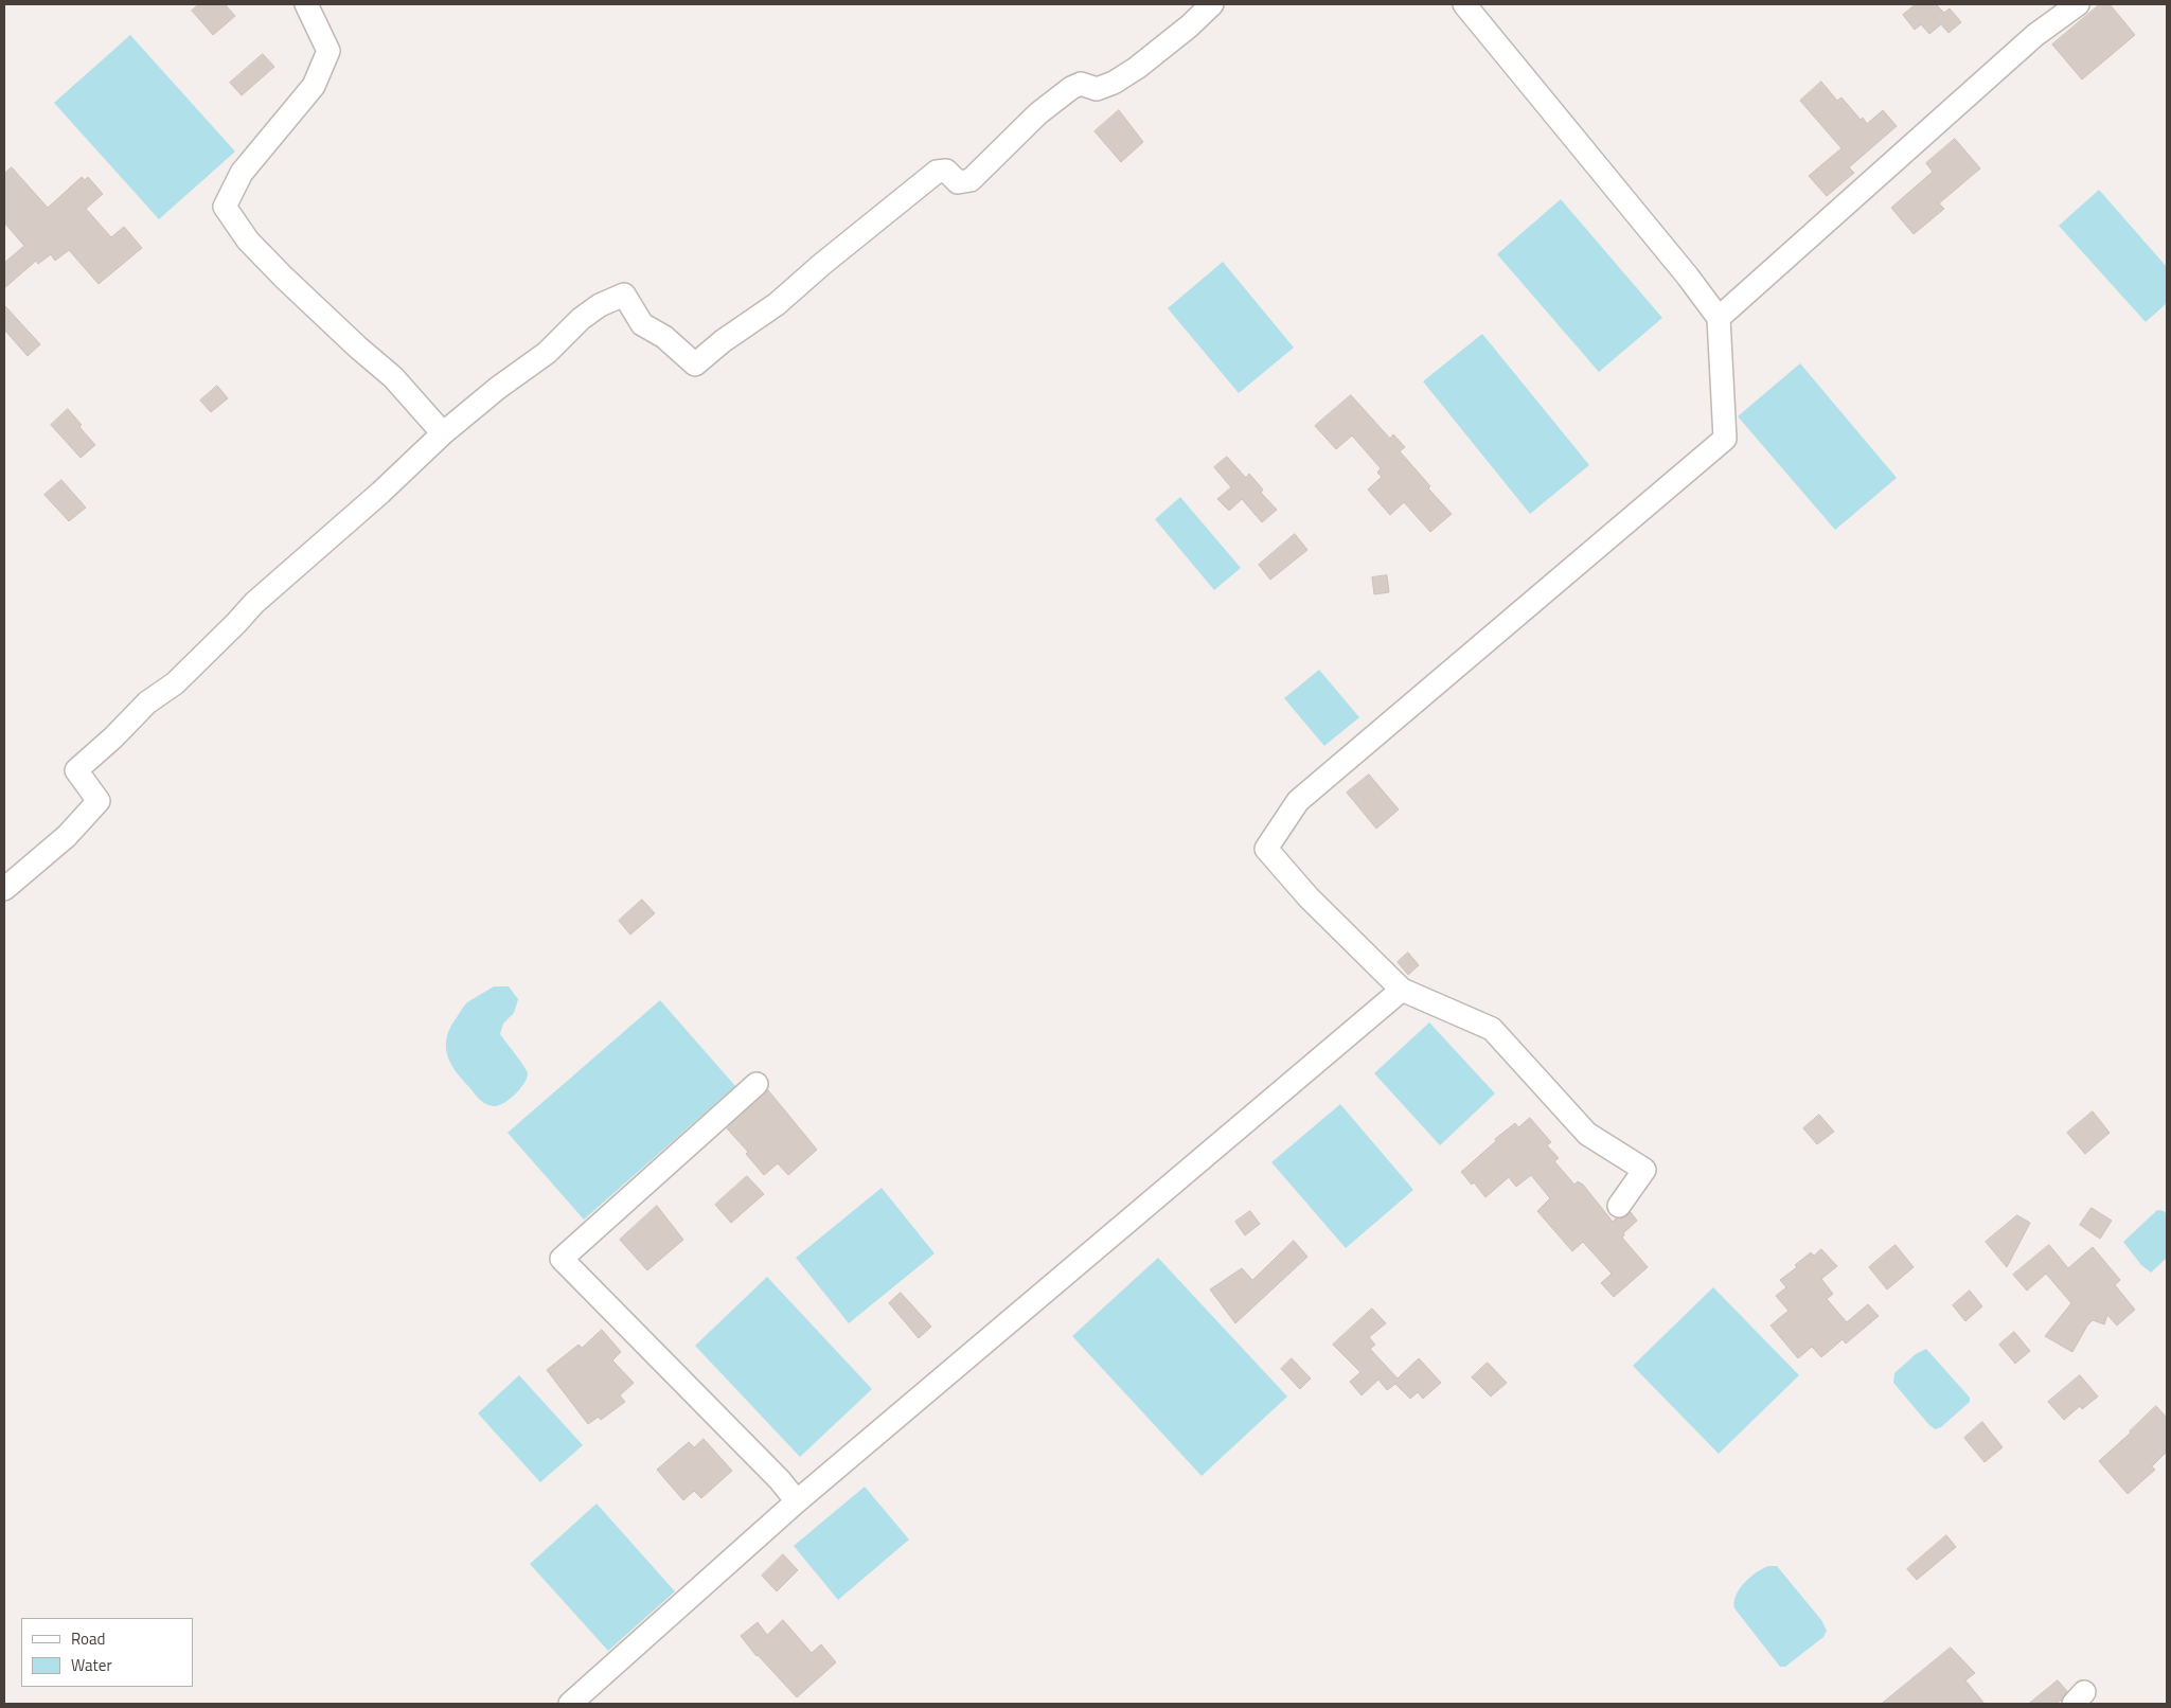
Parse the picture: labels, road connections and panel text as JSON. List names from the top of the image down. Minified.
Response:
{"legend":["Road","Water"]}
